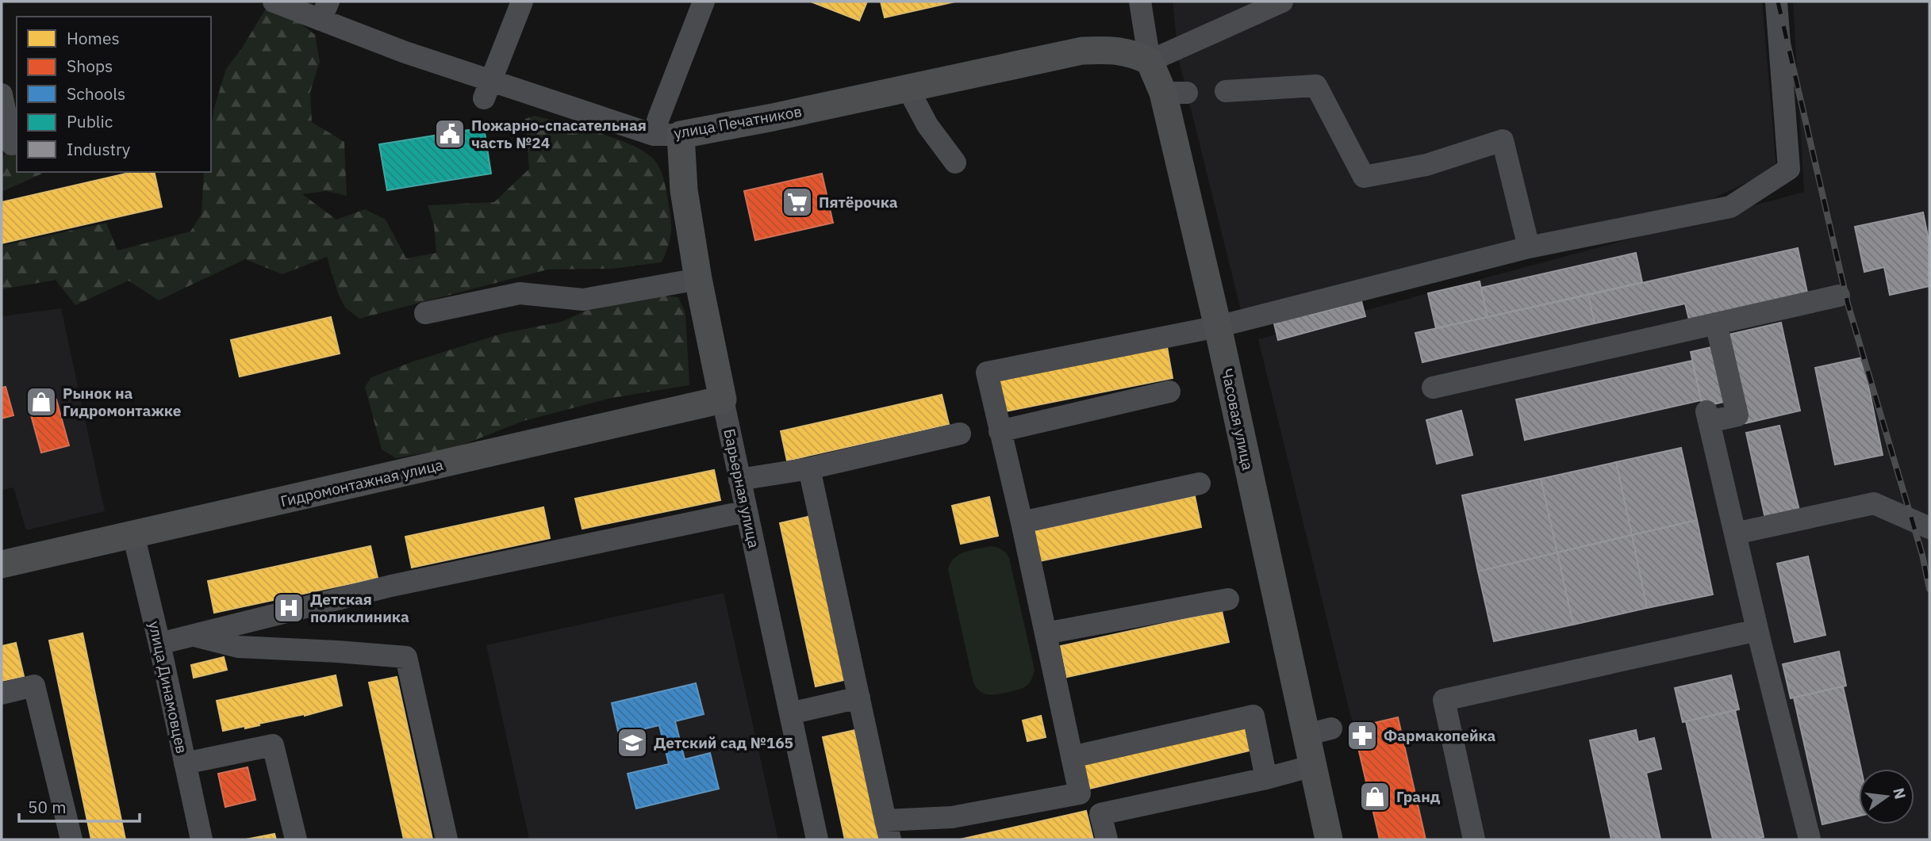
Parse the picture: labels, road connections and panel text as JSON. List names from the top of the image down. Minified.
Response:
{"streets":{"main road":["улица Печатников","Часовая улица","Гидромонтажная улица","Барьерная улица"],"street":["улица Динамовцев"]},"crossings":[["улица Печатников","Часовая улица"],["улица Печатников","Барьерная улица"],["Гидромонтажная улица","Барьерная улица"],["Гидромонтажная улица","улица Динамовцев"]],"places":{"public building":["Пожарно-спасательная часть №24"],"supermarket":["Пятёрочка"],"shop":["Рынок на Гидромонтажке","Гранд"],"hospital":["Детская поликлиника"],"pharmacy":["Фармакопейка"],"school or university":["Детский сад №165"]},"legend":["Homes","Shops","Schools","Public","Industry"],"scale_bar":"50 m","north":"right"}
